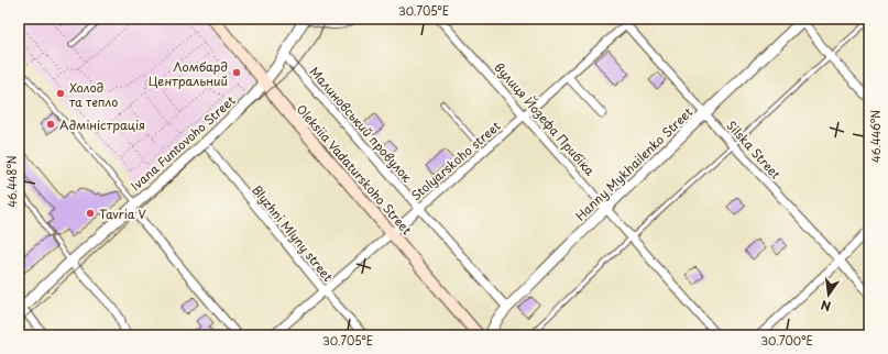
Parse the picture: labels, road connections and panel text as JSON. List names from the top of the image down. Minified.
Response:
{"streets":{"main road":["Oleksiia Vadaturskoho Street"],"street":["вулиця Йозефа Прибіка","Малиновський провулок","Ivana Funtovoho Street","Silska Street","Stolyarskoho street","Hanny Mykhailenko Street","Blyzhni Mlyny street"]},"crossings":[["вулиця Йозефа Прибіка","Stolyarskoho street"],["вулиця Йозефа Прибіка","Hanny Mykhailenko Street"],["Малиновський провулок","Ivana Funtovoho Street"],["Малиновський провулок","Stolyarskoho street"],["Малиновський провулок","Hanny Mykhailenko Street"],["Ivana Funtovoho Street","Oleksiia Vadaturskoho Street"],["Ivana Funtovoho Street","Blyzhni Mlyny street"],["Silska Street","Stolyarskoho street"],["Silska Street","Hanny Mykhailenko Street"],["Stolyarskoho street","Oleksiia Vadaturskoho Street"],["Stolyarskoho street","Blyzhni Mlyny street"]],"places":["Ломбард Центральний","Холод та тепло","Адміністрація","Tavria V"],"north":"bottom","coordinates":["30.705°E","46.446°N","46.448°N","30.700°E"]}
